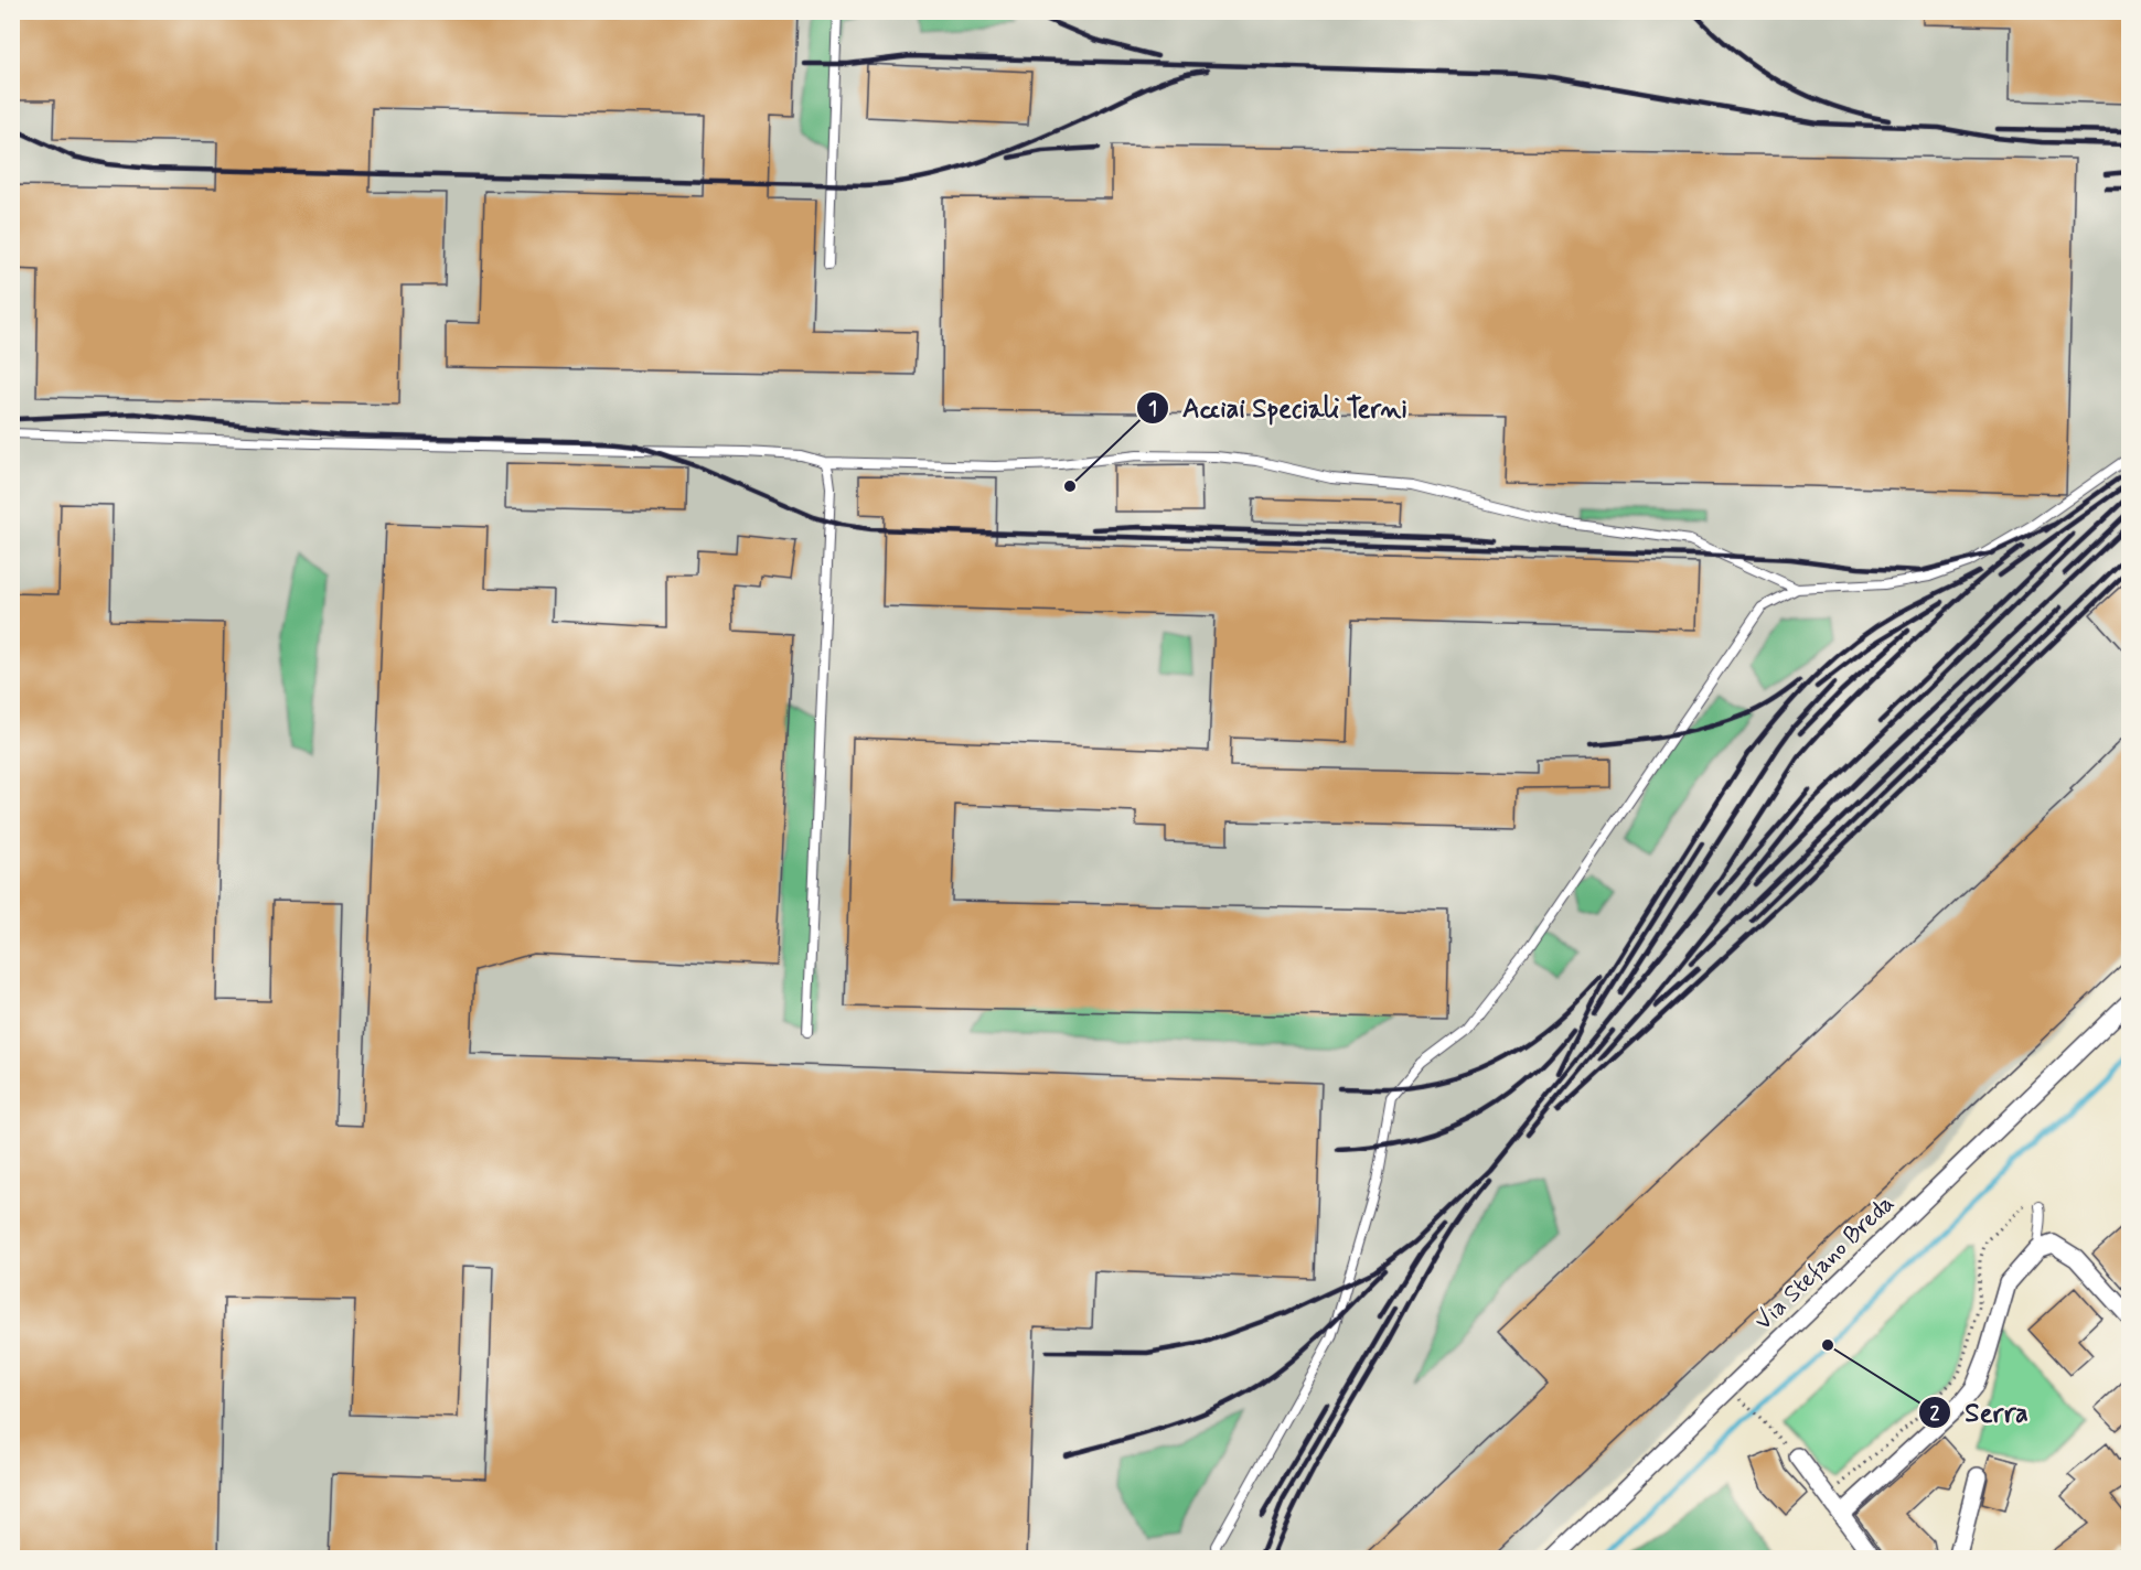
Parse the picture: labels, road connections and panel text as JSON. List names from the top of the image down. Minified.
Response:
{"streets":{"street":["Via Stefano Breda"]},"places":["Acciai Speciali Terni","Serra"]}
